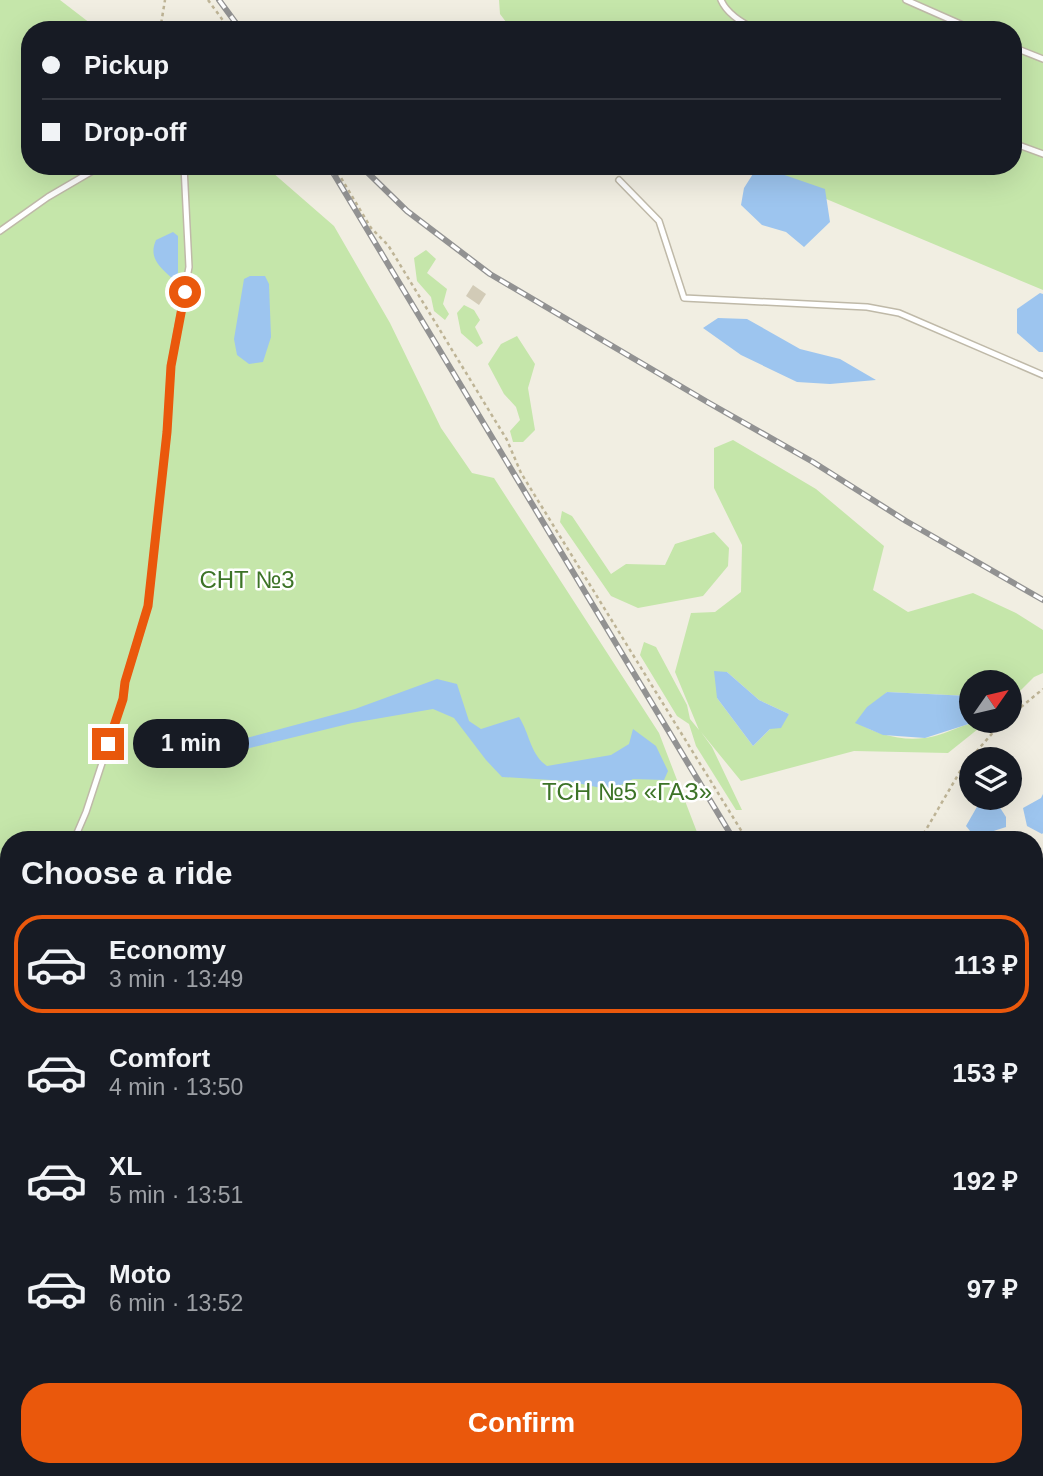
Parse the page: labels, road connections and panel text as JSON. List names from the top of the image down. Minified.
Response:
{"parks":["СНТ №3","ТСН №5 «ГАЗ»"],"north":"top right","page":{"banner":["Pickup","Drop-off"],"bubble":"1 min","heading":"Choose a ride","list":[{"name":"Economy","note":"3 min · 13:49","value":"113 ₽"},{"name":"Comfort","note":"4 min · 13:50","value":"153 ₽"},{"name":"XL","note":"5 min · 13:51","value":"192 ₽"},{"name":"Moto","note":"6 min · 13:52","value":"97 ₽"}],"buttons":"Confirm"}}
